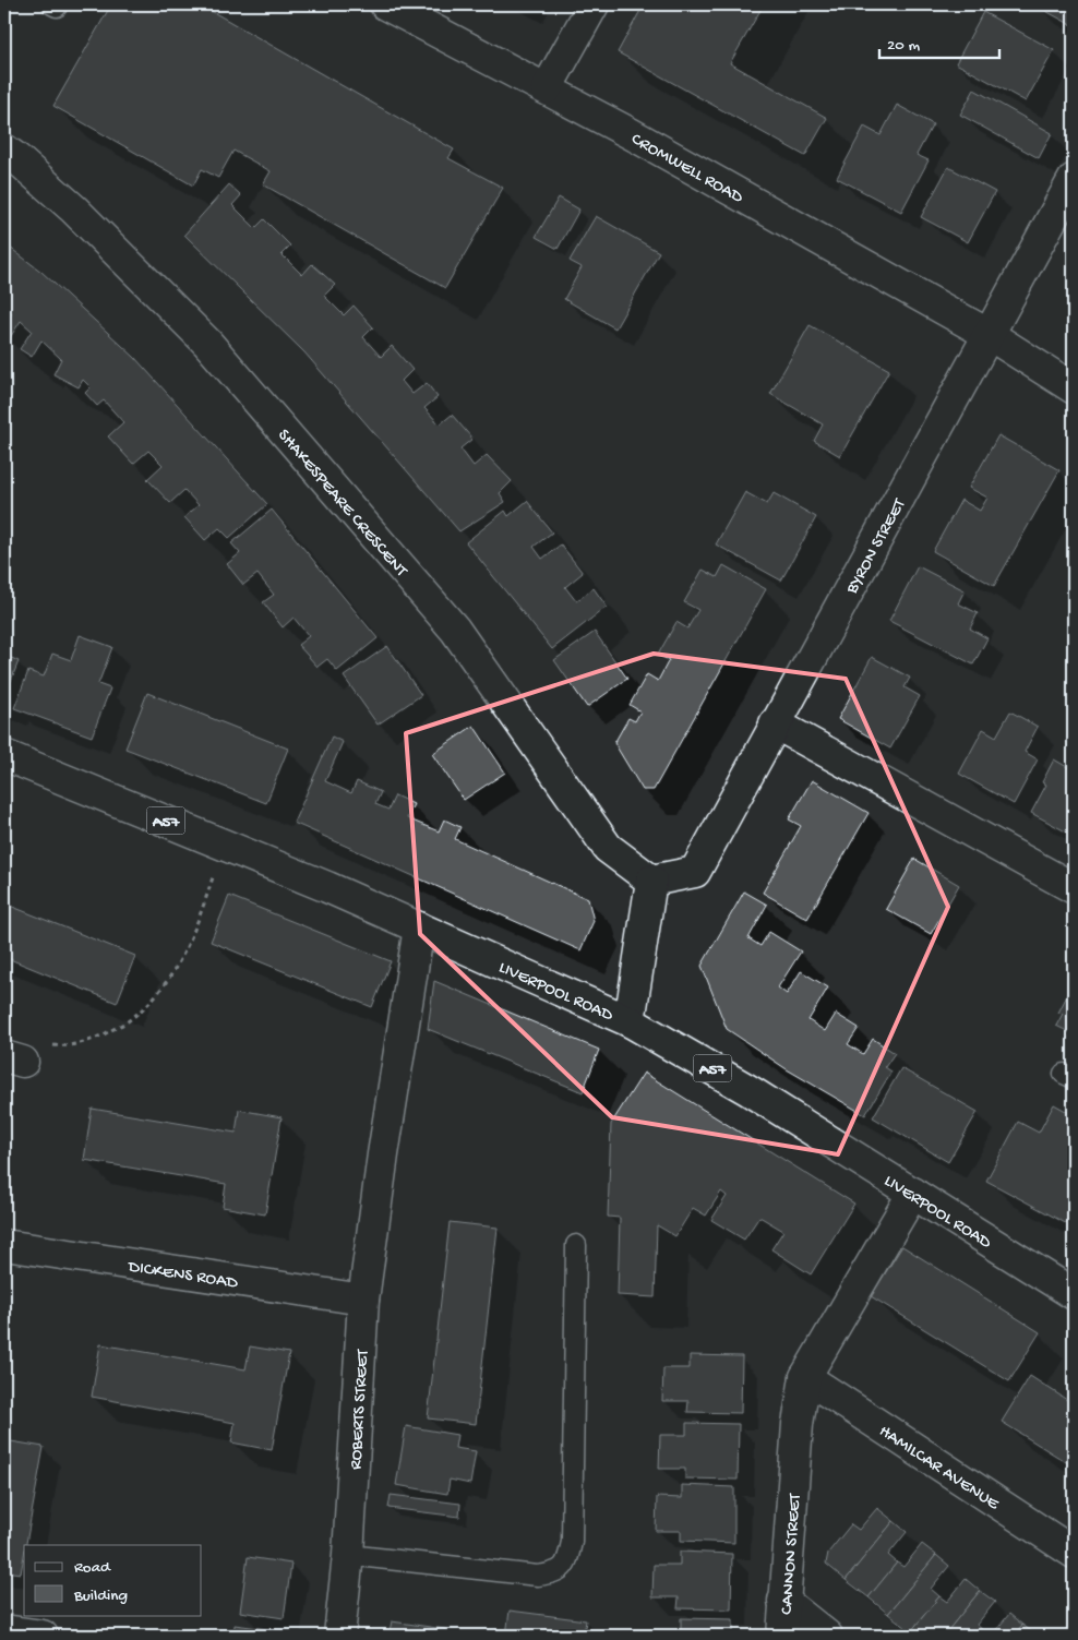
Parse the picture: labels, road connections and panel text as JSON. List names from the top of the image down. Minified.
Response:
{"streets":{"street":["CROMWELL ROAD","SHAKESPEARE CRESCENT","BYRON STREET","A57","LIVERPOOL ROAD","DICKENS ROAD","ROBERTS STREET","HAMILCAR AVENUE","CANNON STREET"]},"crossings":[["CROMWELL ROAD","BYRON STREET"],["SHAKESPEARE CRESCENT","BYRON STREET"],["LIVERPOOL ROAD","ROBERTS STREET"],["DICKENS ROAD","ROBERTS STREET"],["HAMILCAR AVENUE","CANNON STREET"]],"legend":["Road","Building"],"scale_bar":"20 m"}
